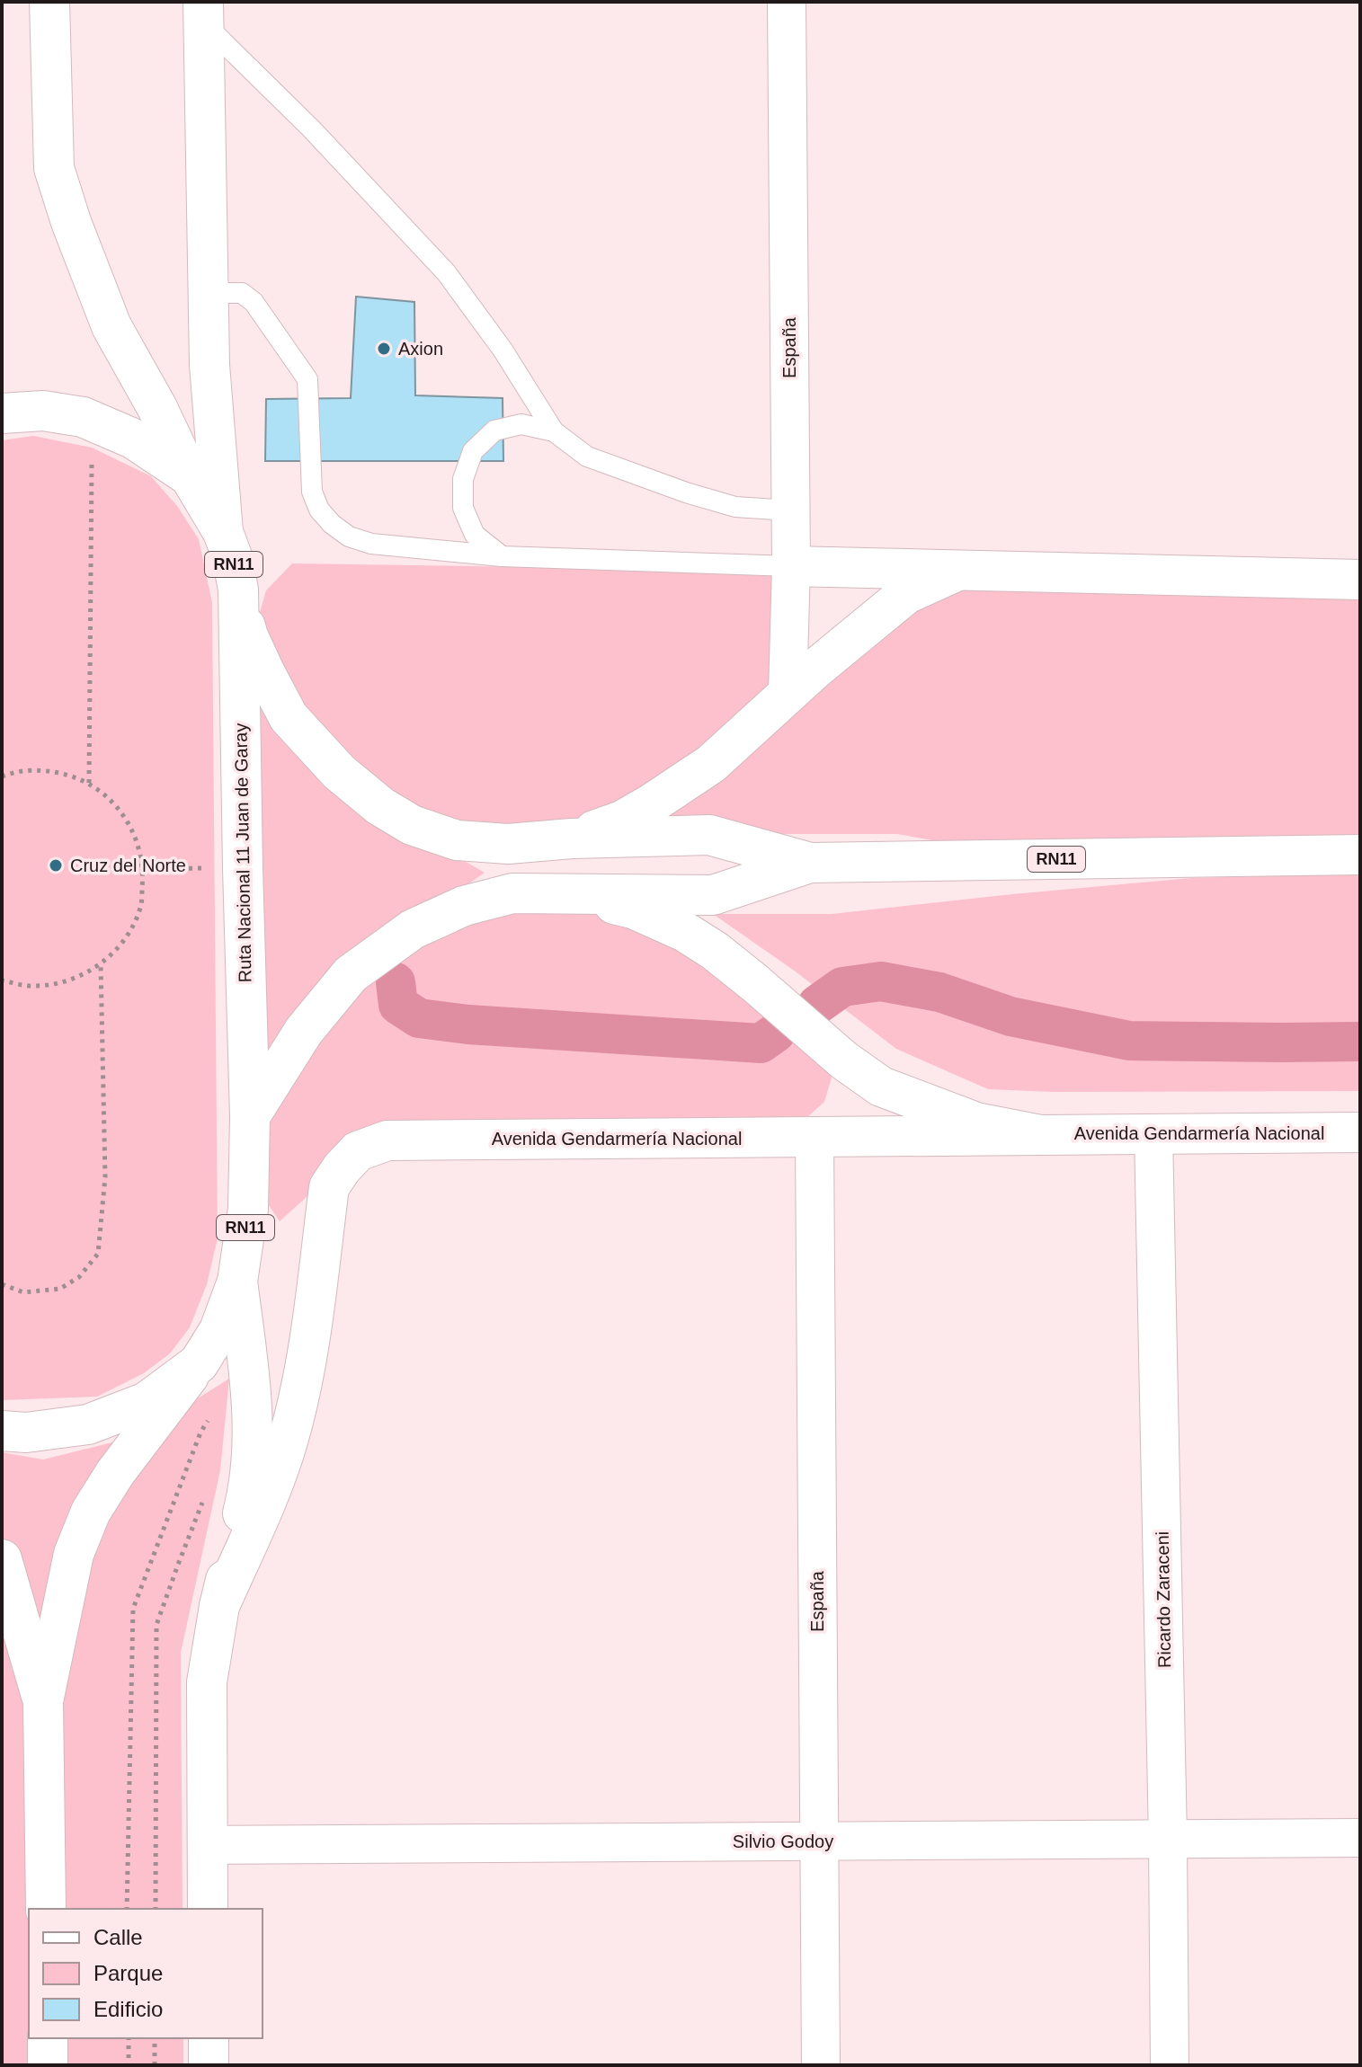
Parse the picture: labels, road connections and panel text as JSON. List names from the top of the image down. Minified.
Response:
{"streets":{"main road":["RN11","Ruta Nacional 11 Juan de Garay","Avenida Gendarmería Nacional"],"street":["España","Ricardo Zaraceni","Silvio Godoy"]},"crossings":[["España","Avenida Gendarmería Nacional"],["España","Silvio Godoy"],["Avenida Gendarmería Nacional","Ricardo Zaraceni"],["Ricardo Zaraceni","Silvio Godoy"]],"places":["Axion","Cruz del Norte"],"legend":["Calle","Parque","Edificio"]}
